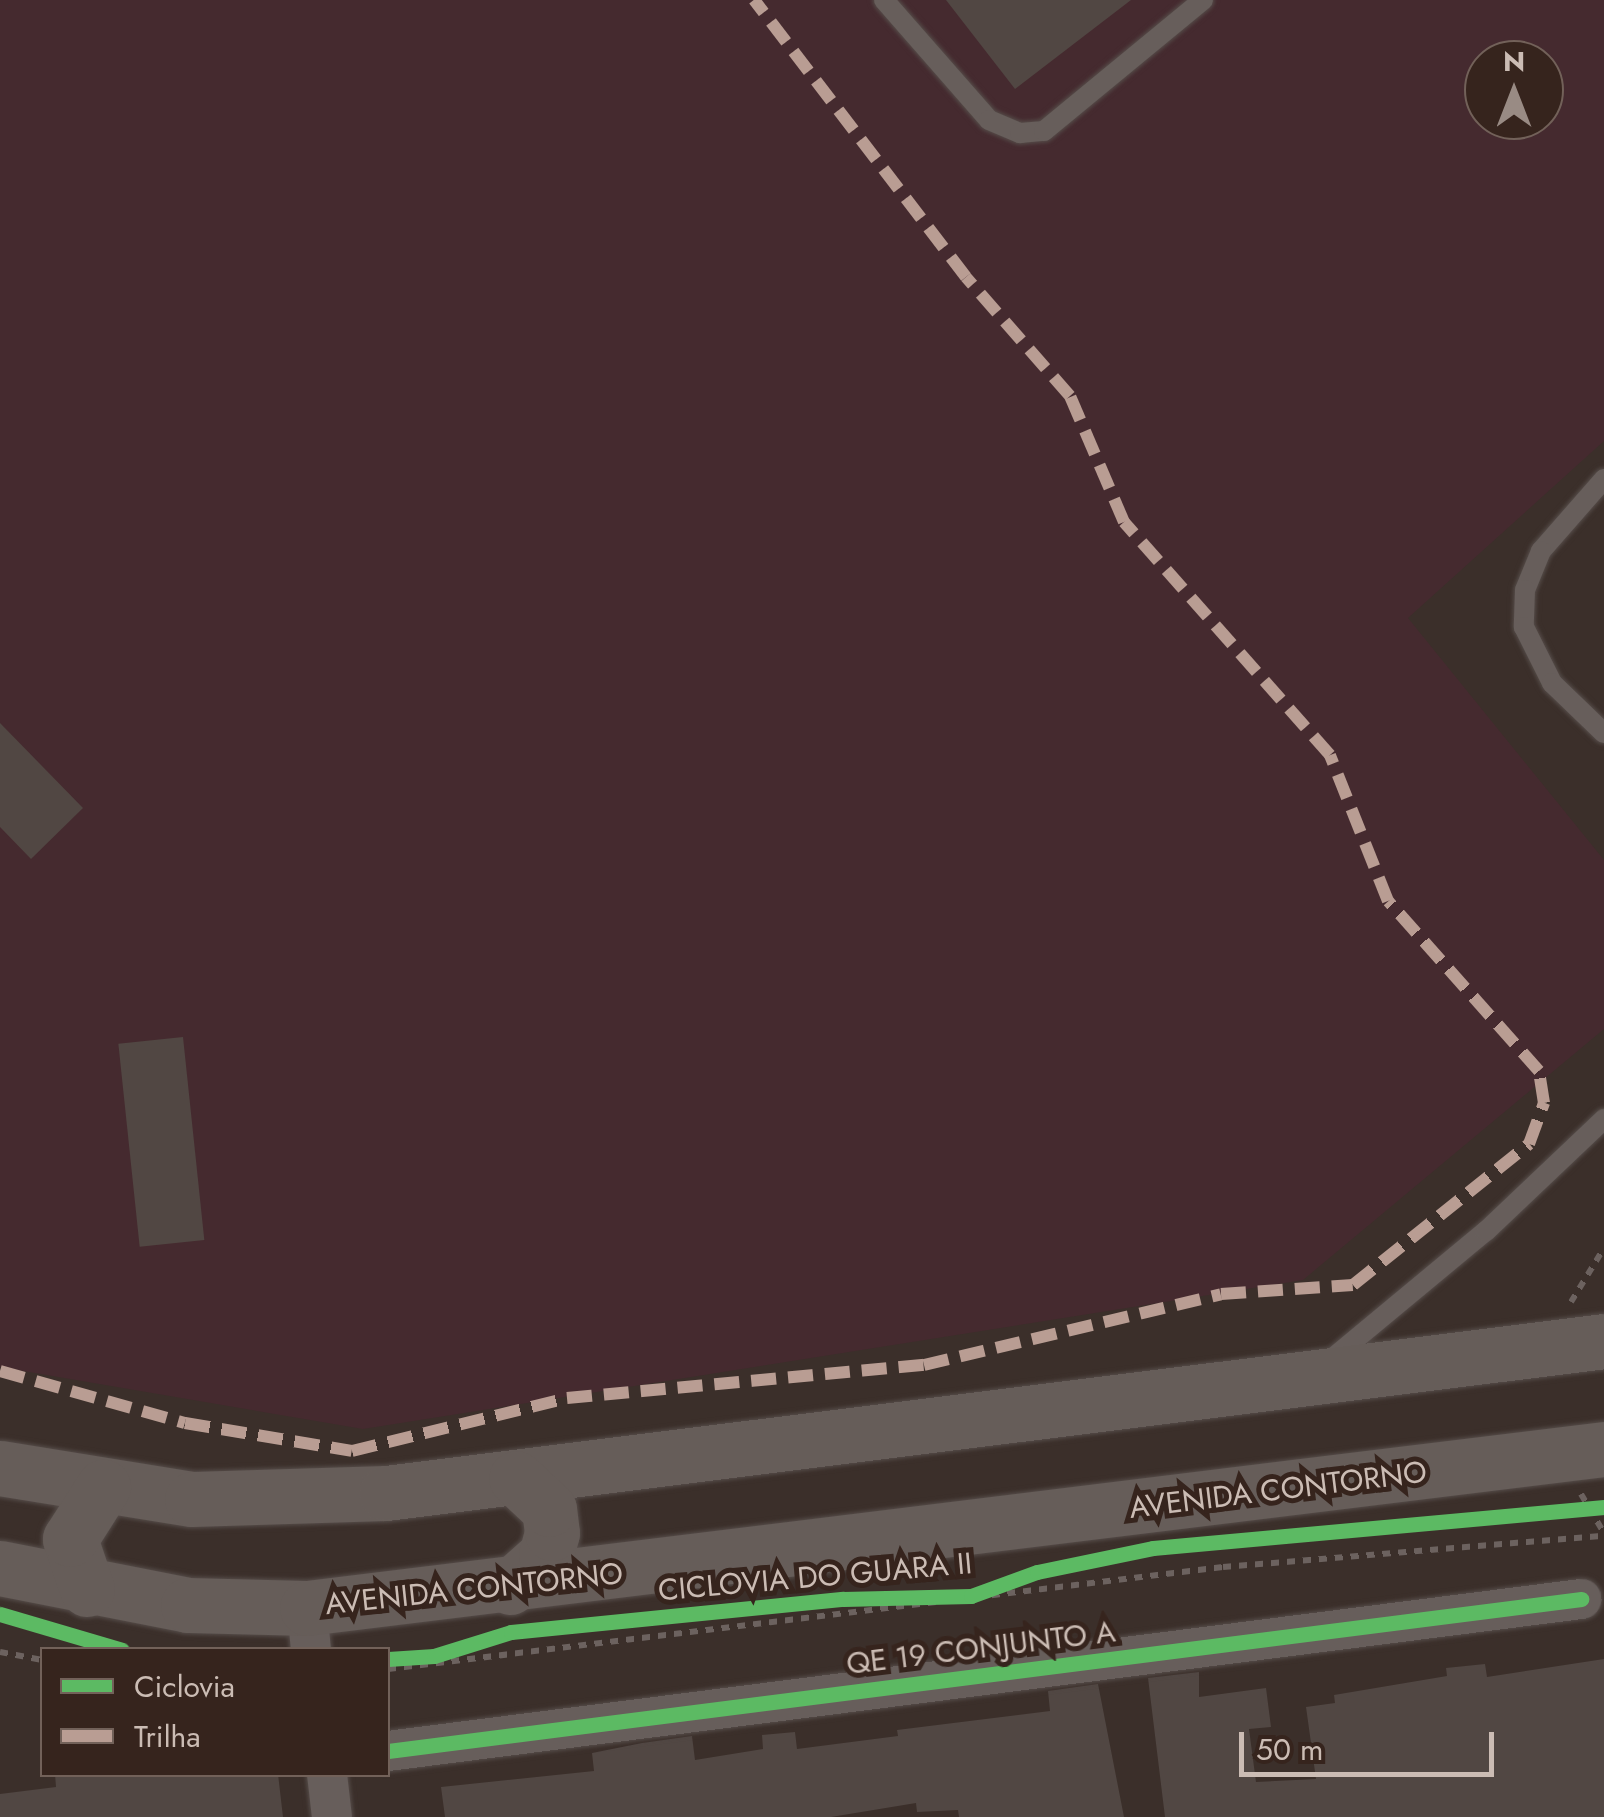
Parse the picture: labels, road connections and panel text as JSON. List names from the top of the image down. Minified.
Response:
{"streets":{"main road":["AVENIDA CONTORNO"],"street":["QE 19 CONJUNTO A"],"cycle path":["CICLOVIA DO GUARA II"]},"legend":["Ciclovia","Trilha"],"scale_bar":"50 m","north":"top"}
